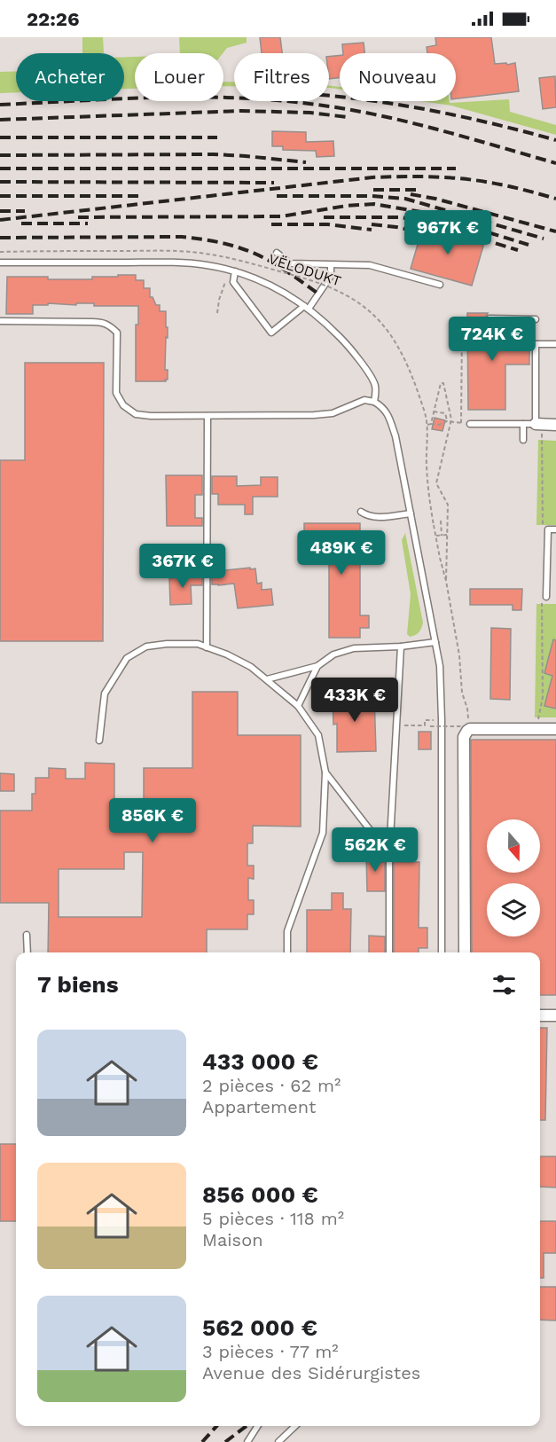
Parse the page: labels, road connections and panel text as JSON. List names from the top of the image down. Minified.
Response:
{"streets":{"path":["VËLODUKT"]},"north":"bottom","page":{"status":"22:26","chip":["Acheter","Louer","Filtres","Nouveau"],"price":["967K €","724K €","489K €","367K €","433K €","856K €","562K €"],"heading":"7 biens","list":[{"name":"433 000 €","note":"2 pièces · 62 m² · Appartement"},{"name":"856 000 €","note":"5 pièces · 118 m² · Maison"},{"name":"562 000 €","note":"3 pièces · 77 m² · Avenue des Sidérurgistes"}]}}
